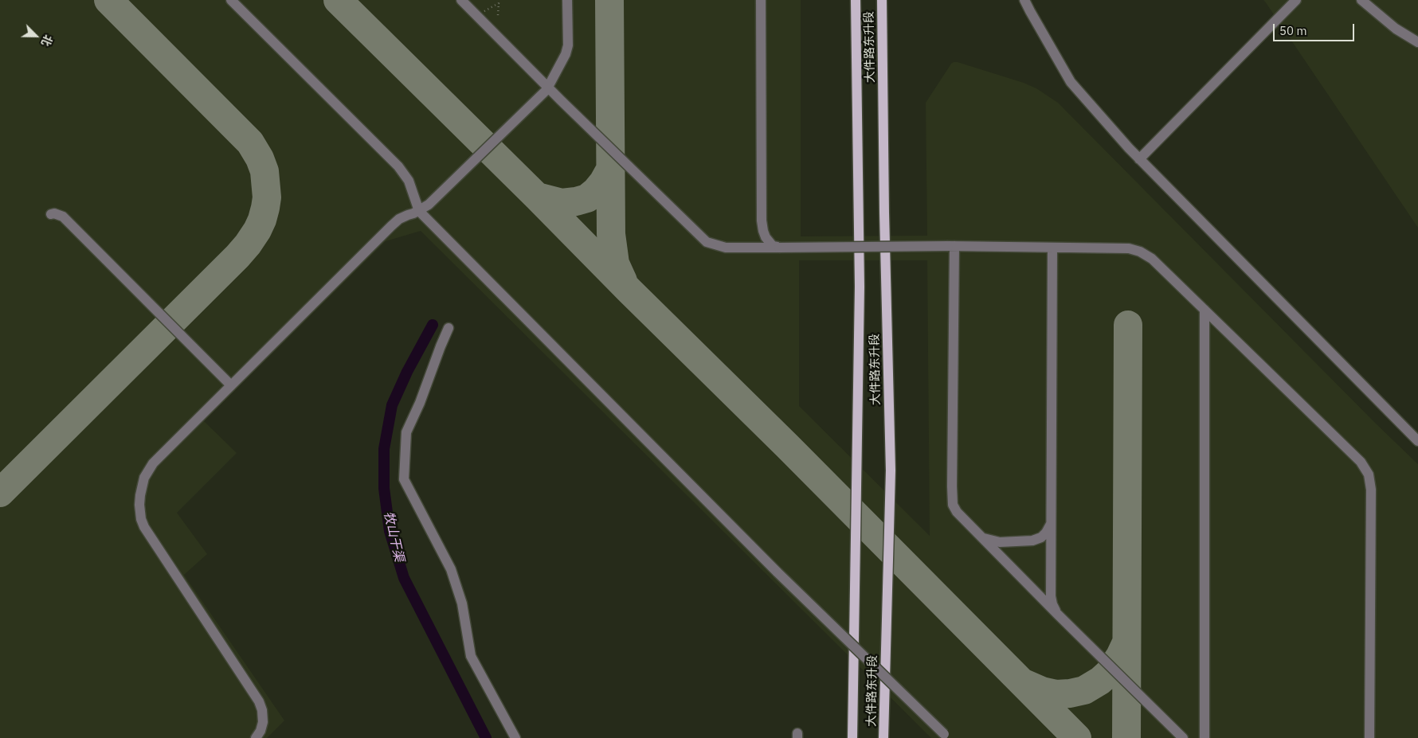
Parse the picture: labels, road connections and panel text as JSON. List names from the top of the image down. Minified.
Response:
{"streets":{"main road":["大件路东升段"]},"water":["牧山干渠"],"scale_bar":"50 m","north":"bottom right"}
